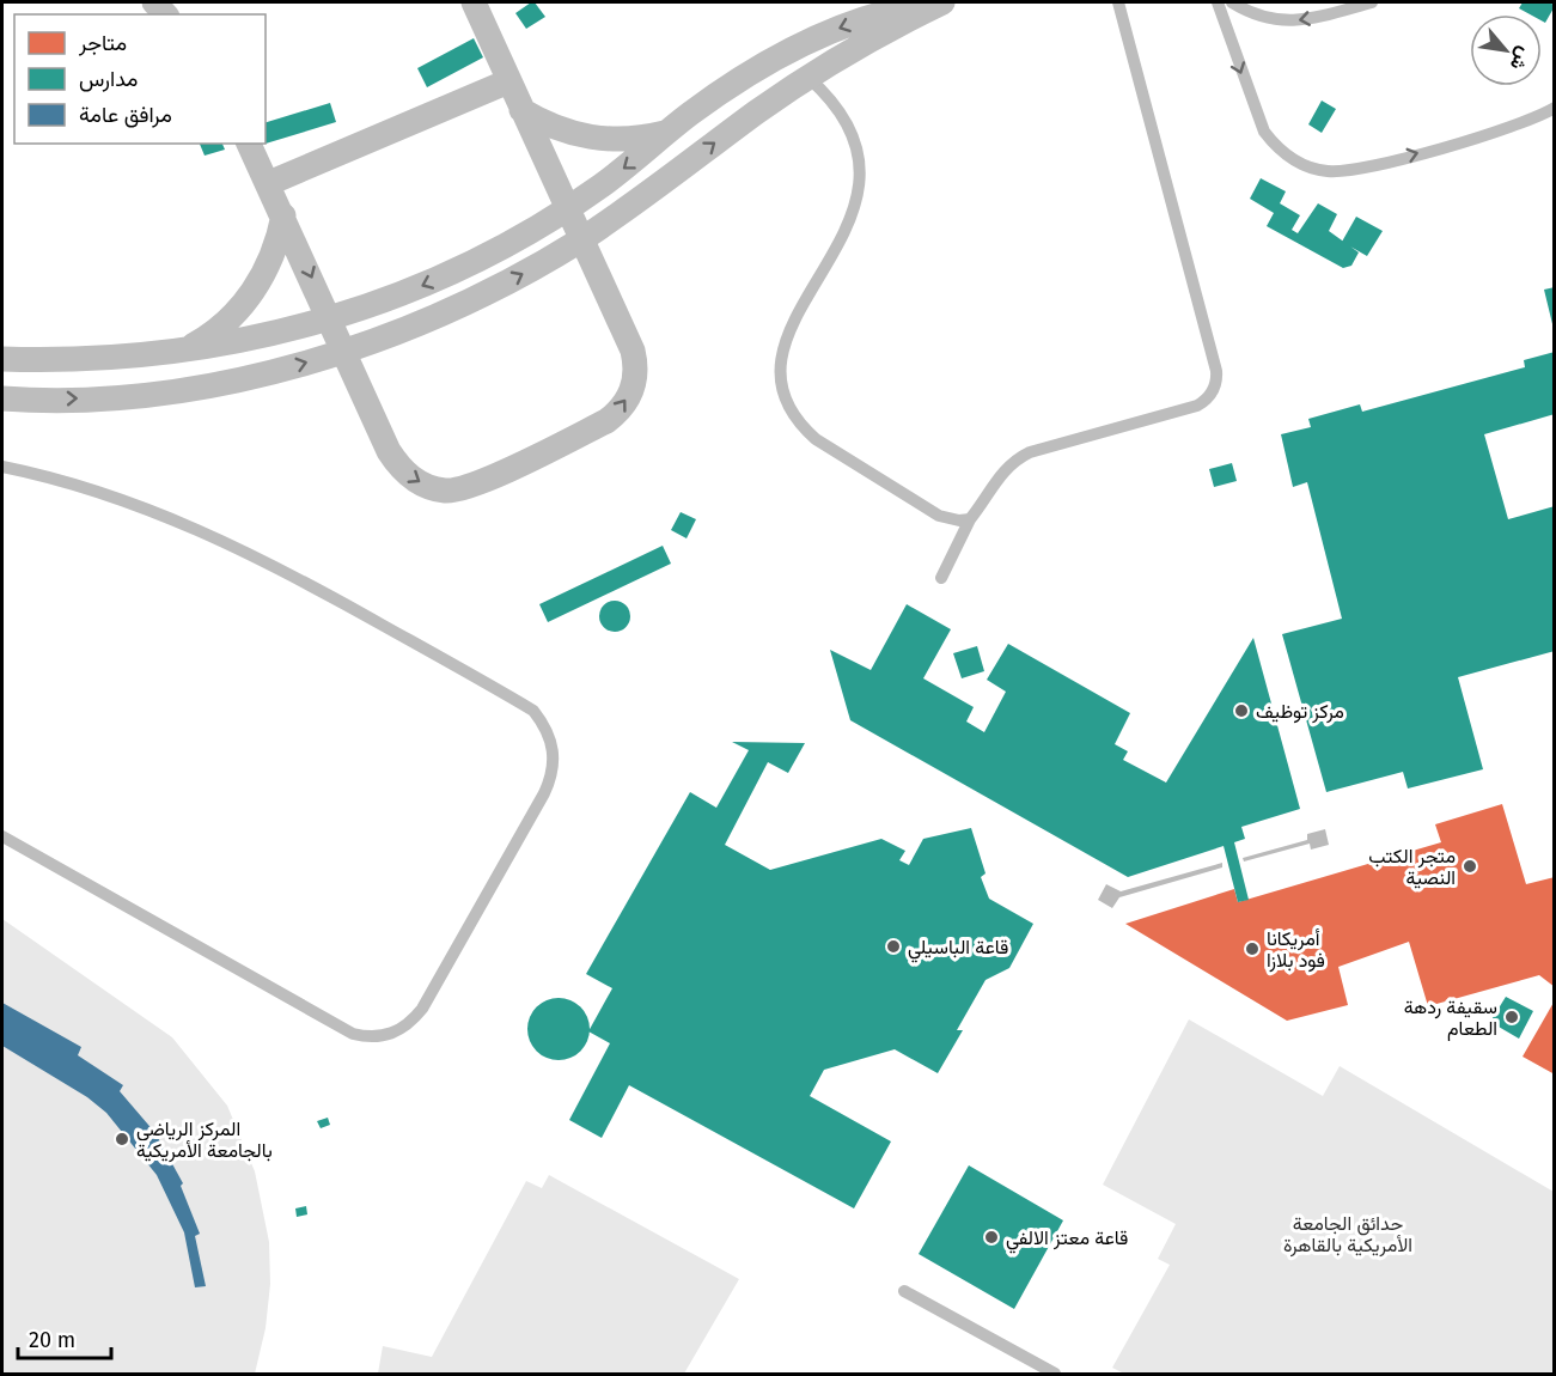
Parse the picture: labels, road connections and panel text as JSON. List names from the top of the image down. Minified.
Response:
{"parks":["حدائق الجامعة الأمريكية بالقاهرة"],"places":["مركز توظيف","متجر الكتب النصية","قاعة الباسيلي","أمريكانا فود بلازا","سقيفة ردهة الطعام","المركز الرياضي بالجامعة الأمريكية","قاعة معتز الالفي"],"legend":["متاجر","مدارس","مرافق عامة"],"scale_bar":"20 m","north":"bottom right"}
